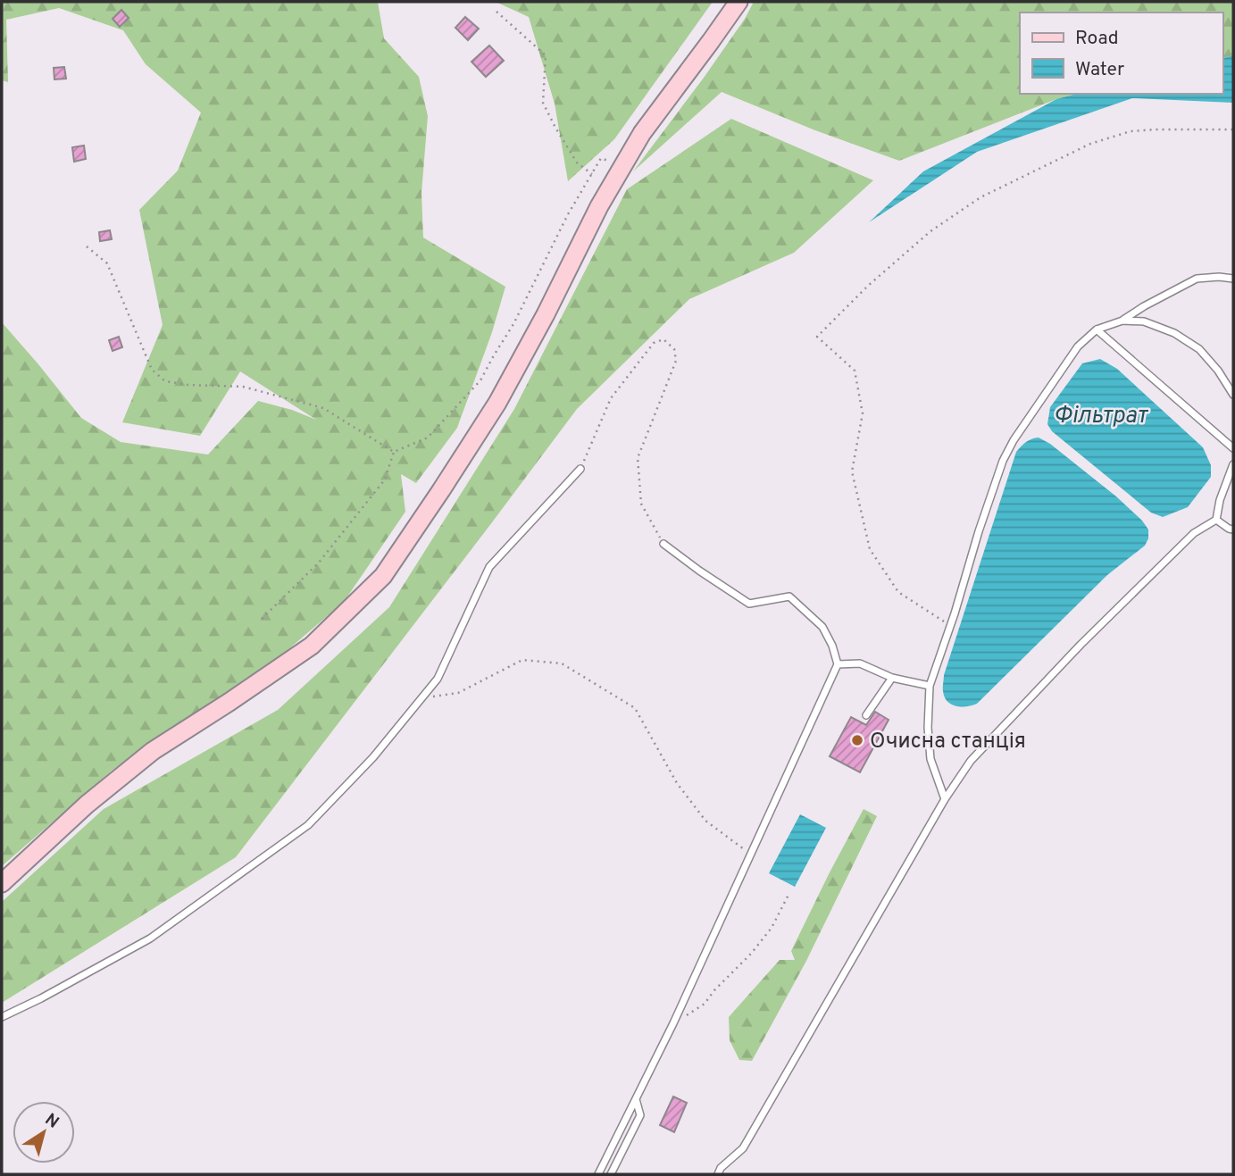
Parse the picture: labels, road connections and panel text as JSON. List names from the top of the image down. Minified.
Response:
{"water":["Фільтрат"],"places":["Очисна станція"],"legend":["Road","Water"],"north":"top right"}
